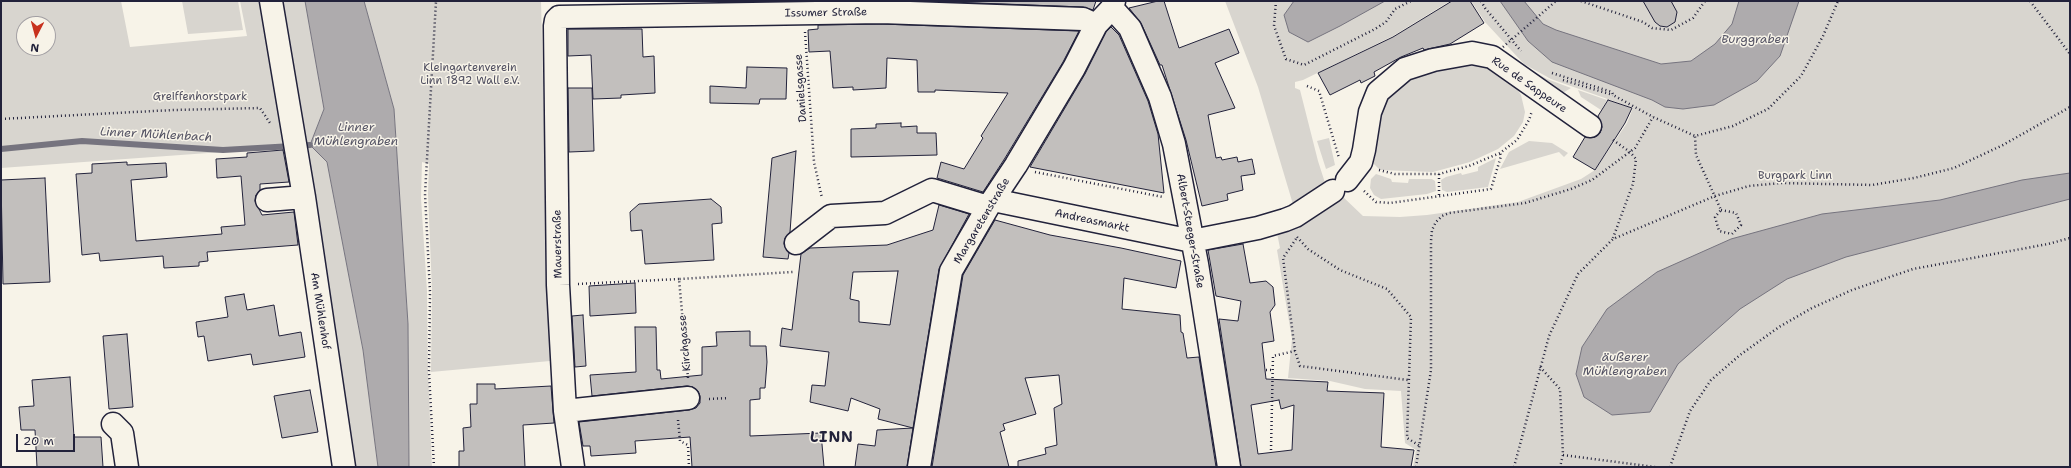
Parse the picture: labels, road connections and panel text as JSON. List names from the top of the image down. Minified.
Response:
{"streets":{"street":["Issumer Straße","Rue de Sappeure","Margaretenstraße","Andreasmarkt","Albert-Steeger-Straße","Mauerstraße","Am Mühlenhof"],"path":["Danielsgasse","Kirchgasse"]},"crossings":[["Issumer Straße","Danielsgasse"],["Issumer Straße","Margaretenstraße"],["Issumer Straße","Mauerstraße"],["Danielsgasse","Andreasmarkt"],["Margaretenstraße","Andreasmarkt"],["Margaretenstraße","Albert-Steeger-Straße"],["Andreasmarkt","Albert-Steeger-Straße"]],"districts":["LINN"],"water":["Burggraben","Linner Mühlengraben","Linner Mühlenbach","äußerer Mühlengraben"],"parks":["Kleingartenverein Linn 1892 Wall e.V.","Greiffenhorstpark","Burgpark Linn"],"scale_bar":"20 m","north":"bottom"}
